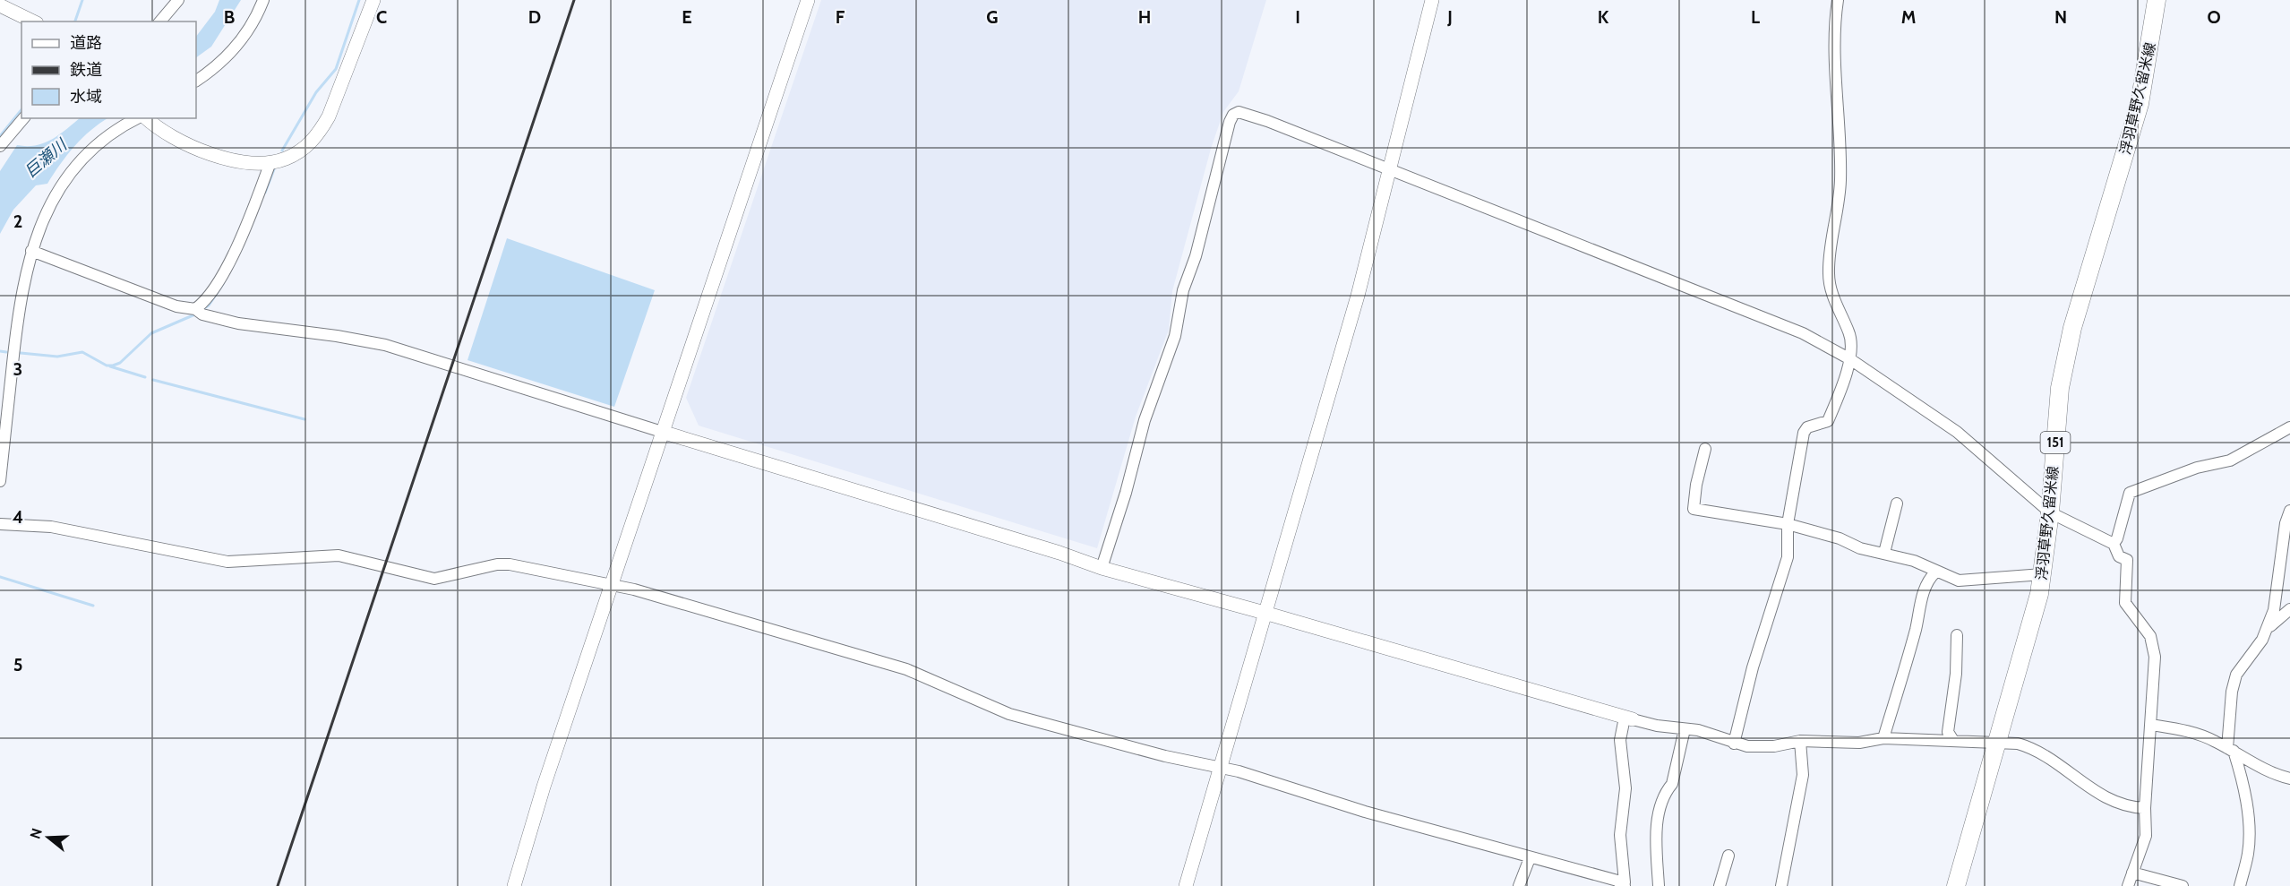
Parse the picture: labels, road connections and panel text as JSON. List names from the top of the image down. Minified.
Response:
{"streets":{"main road":["浮羽草野久留米線","151"]},"water":["巨瀬川"],"legend":["道路","鉄道","水域"],"north":"left","grid":{"columns":["B","C","D","E","F","G","H","I","J","K","L","M","N","O"],"rows":["2","3","4","5"]}}
